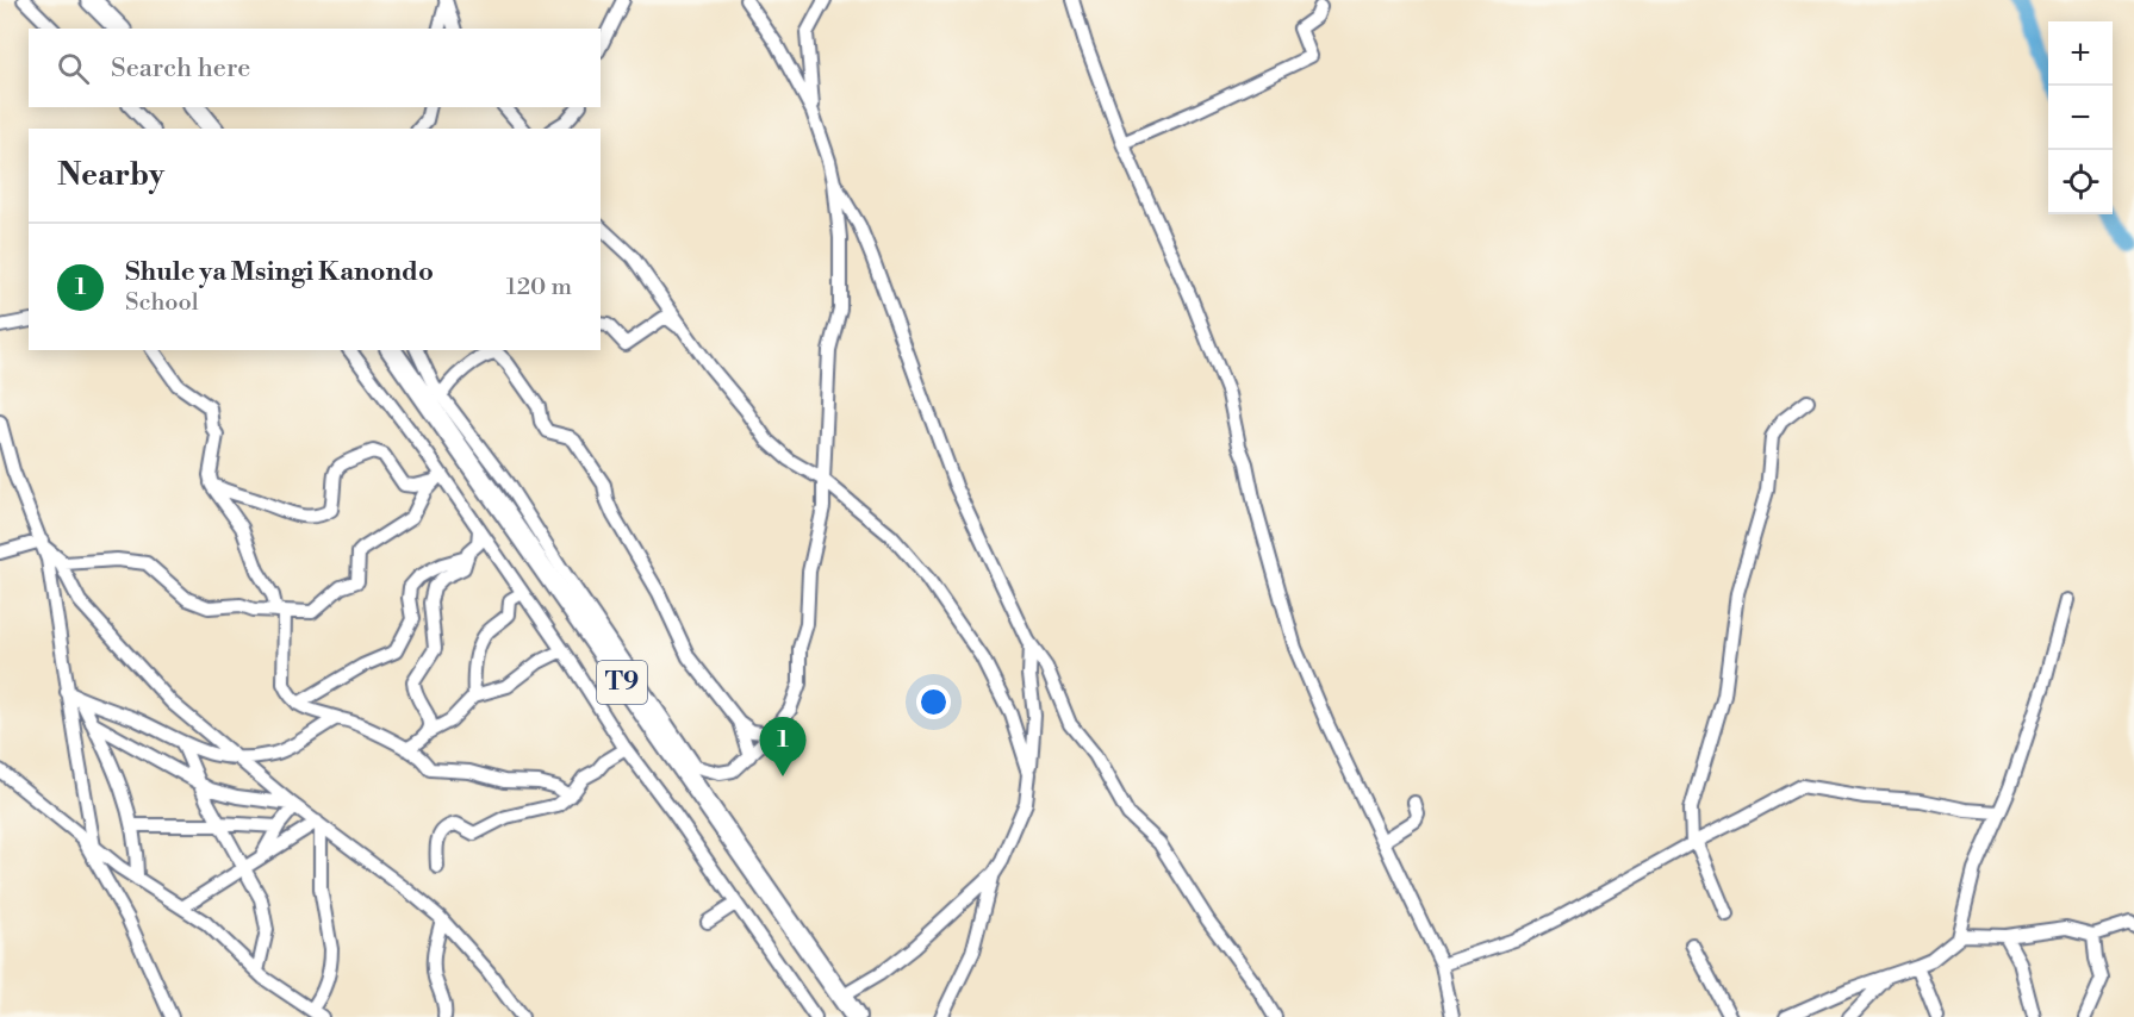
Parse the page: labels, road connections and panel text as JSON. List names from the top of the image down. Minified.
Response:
{"streets":{"highway":["T9"]},"page":{"map_buttons":["+","−"],"search":"Search here","heading":"Nearby","list":[{"mark":"1","name":"Shule ya Msingi Kanondo","note":"School","value":"120 m"}],"pins":"1"}}
